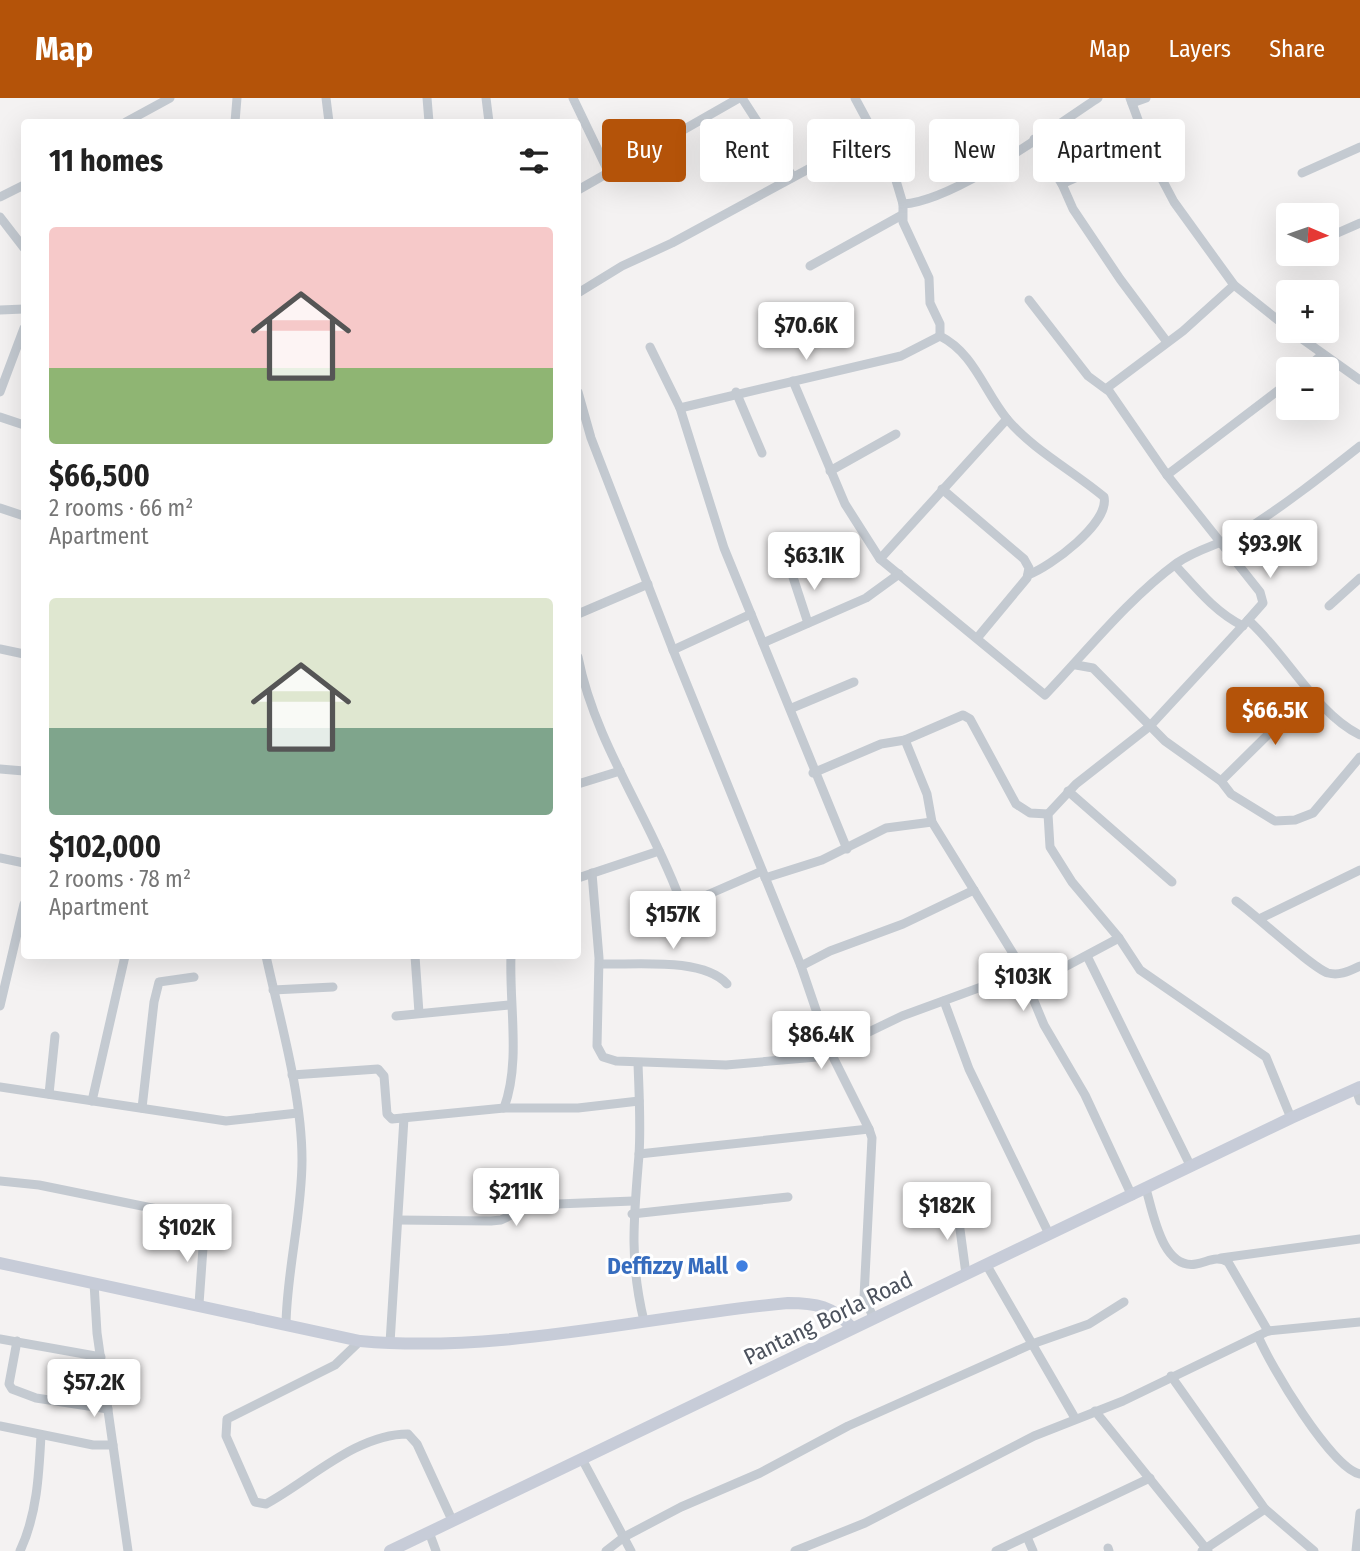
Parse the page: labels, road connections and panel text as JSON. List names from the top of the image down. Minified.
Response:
{"streets":{"street":["Pantang Borla Road"]},"places":["Deffizzy Mall"],"north":"right","page":{"header":"Map","nav":["Map","Layers","Share"],"chip":["Buy","Rent","Filters","New","Apartment"],"heading":"11 homes","map_buttons":["+","−"],"list":[{"name":"$66,500","note":"2 rooms · 66 m² · Apartment"},{"name":"$102,000","note":"2 rooms · 78 m² · Apartment"}],"price":["$70.6K","$93.9K","$63.1K","$66.5K","$157K","$103K","$86.4K","$211K","$182K","$102K","$57.2K"]}}
